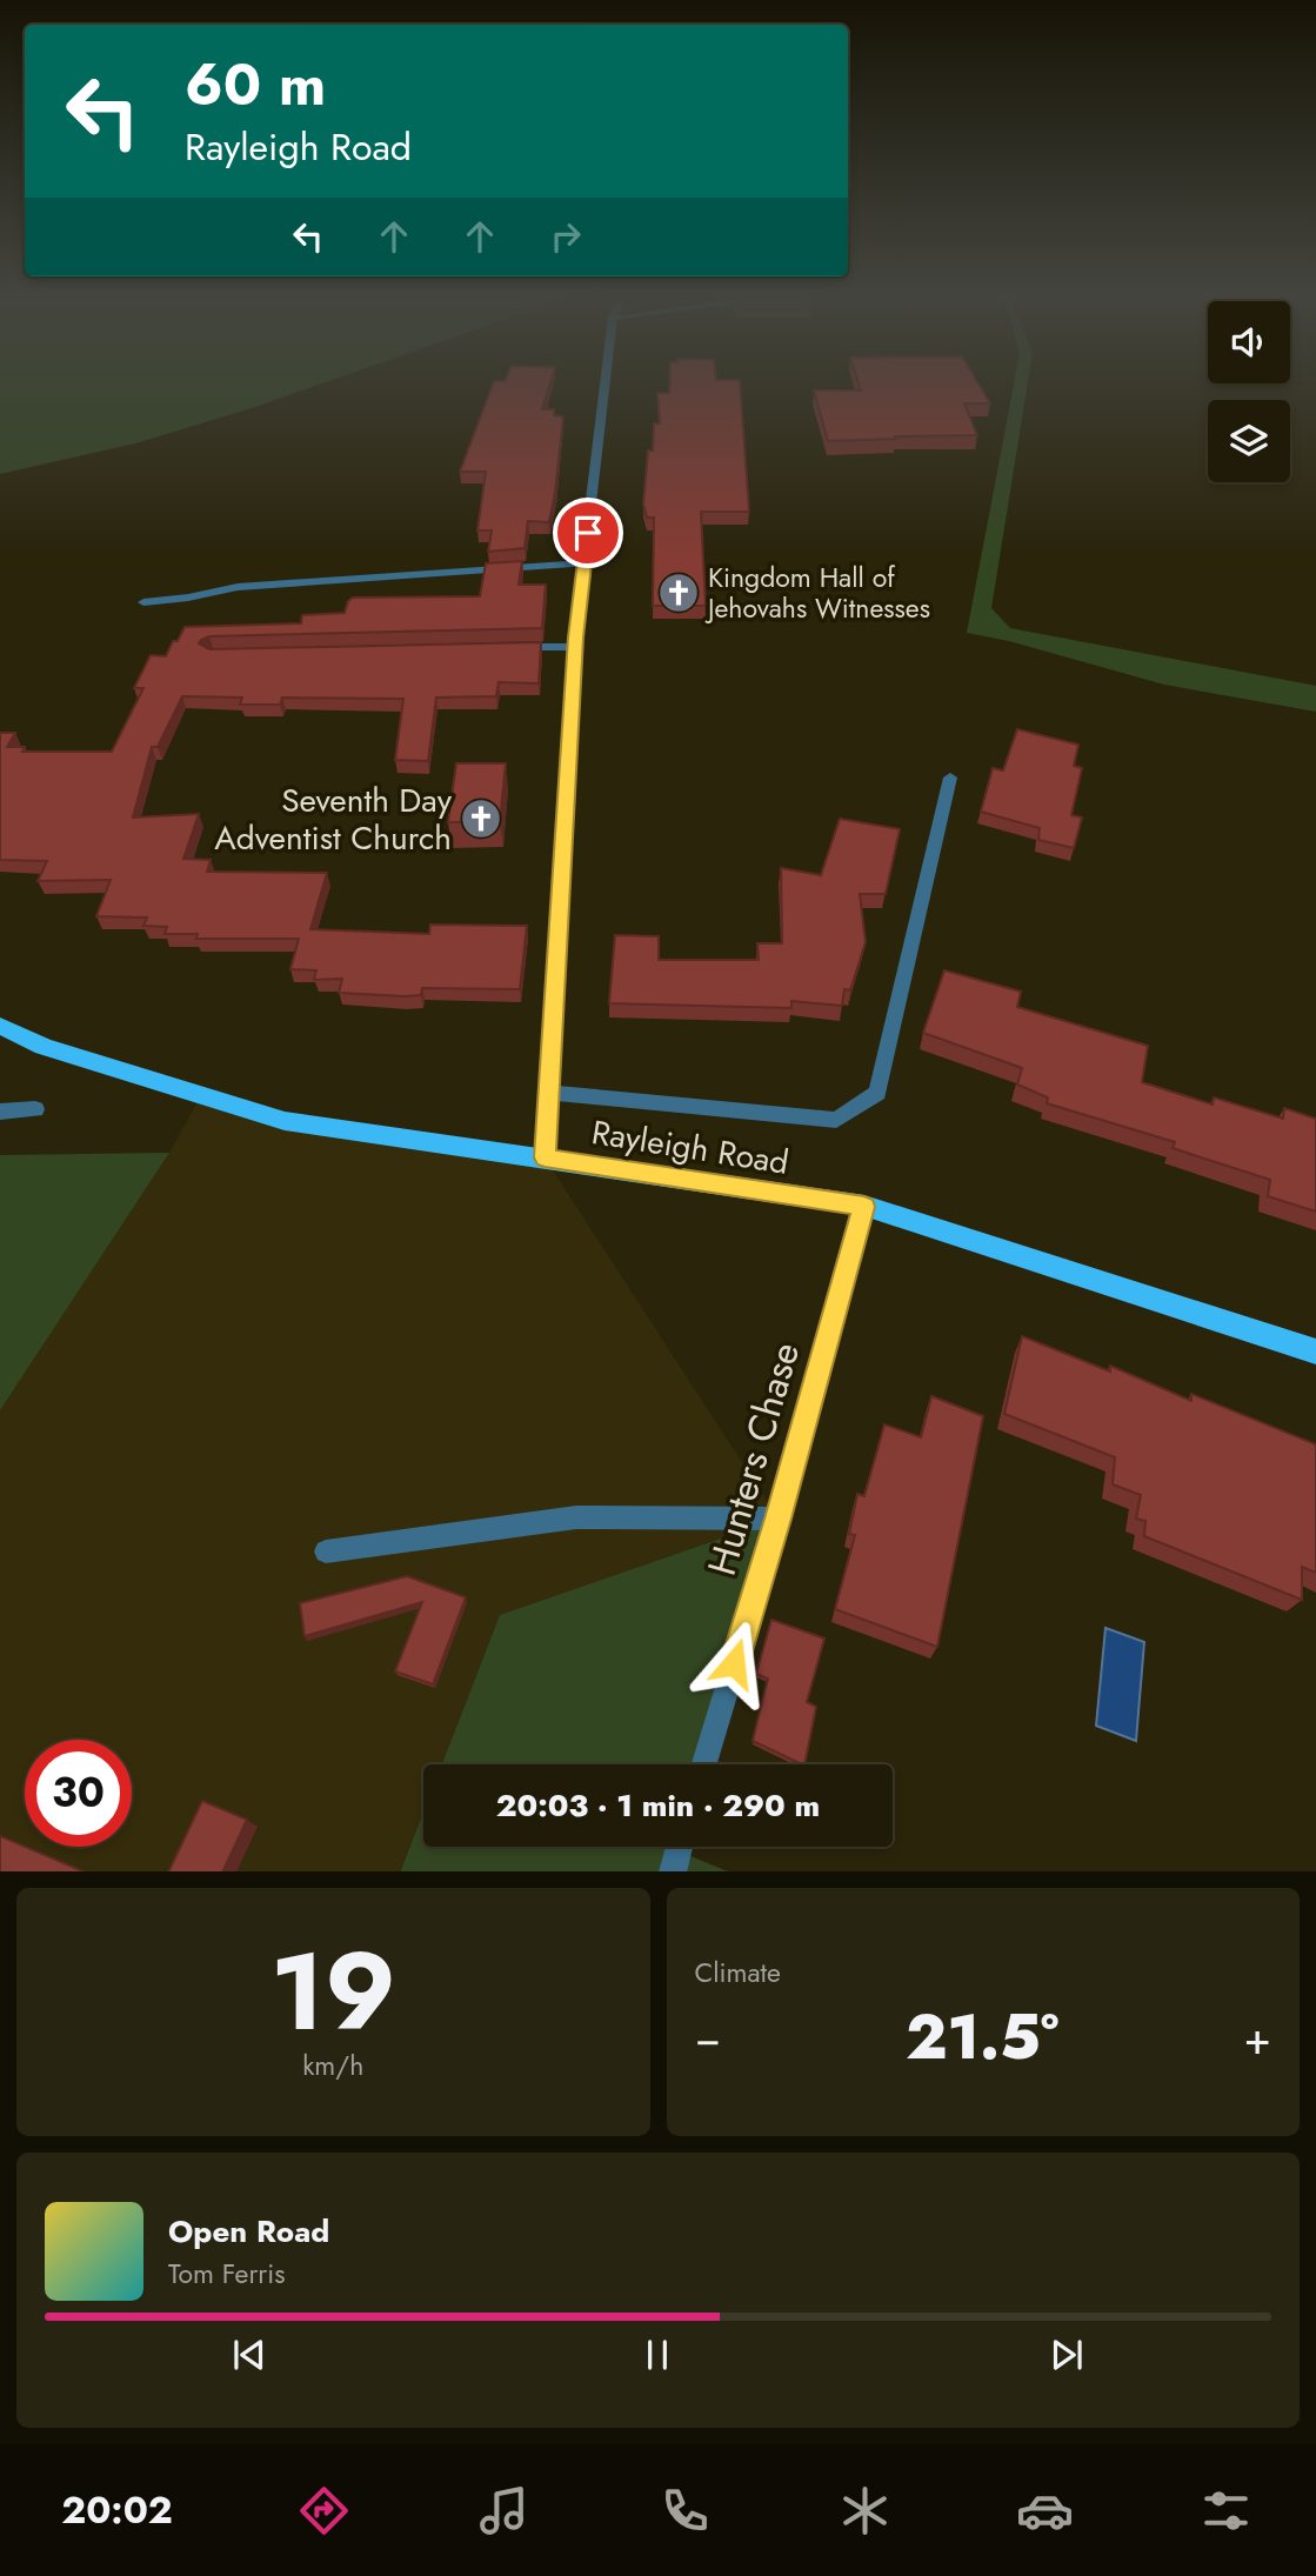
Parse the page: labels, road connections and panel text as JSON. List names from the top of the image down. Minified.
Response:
{"streets":{"main road":["Rayleigh Road"],"street":["Hunters Chase"]},"crossings":[["Rayleigh Road","Hunters Chase"]],"places":{"church":["Kingdom Hall of Jehovahs Witnesses","Seventh Day Adventist Church"]},"page":{"turn":["60 m","Rayleigh Road"],"limit":"30","trip":"20:03 · 1 min · 290 m","tile":[["19","km/h"],"Climate"],"heat":["−","21.5°","+"],"song":["Open Road","Tom Ferris"],"tabs":"20:02"}}
